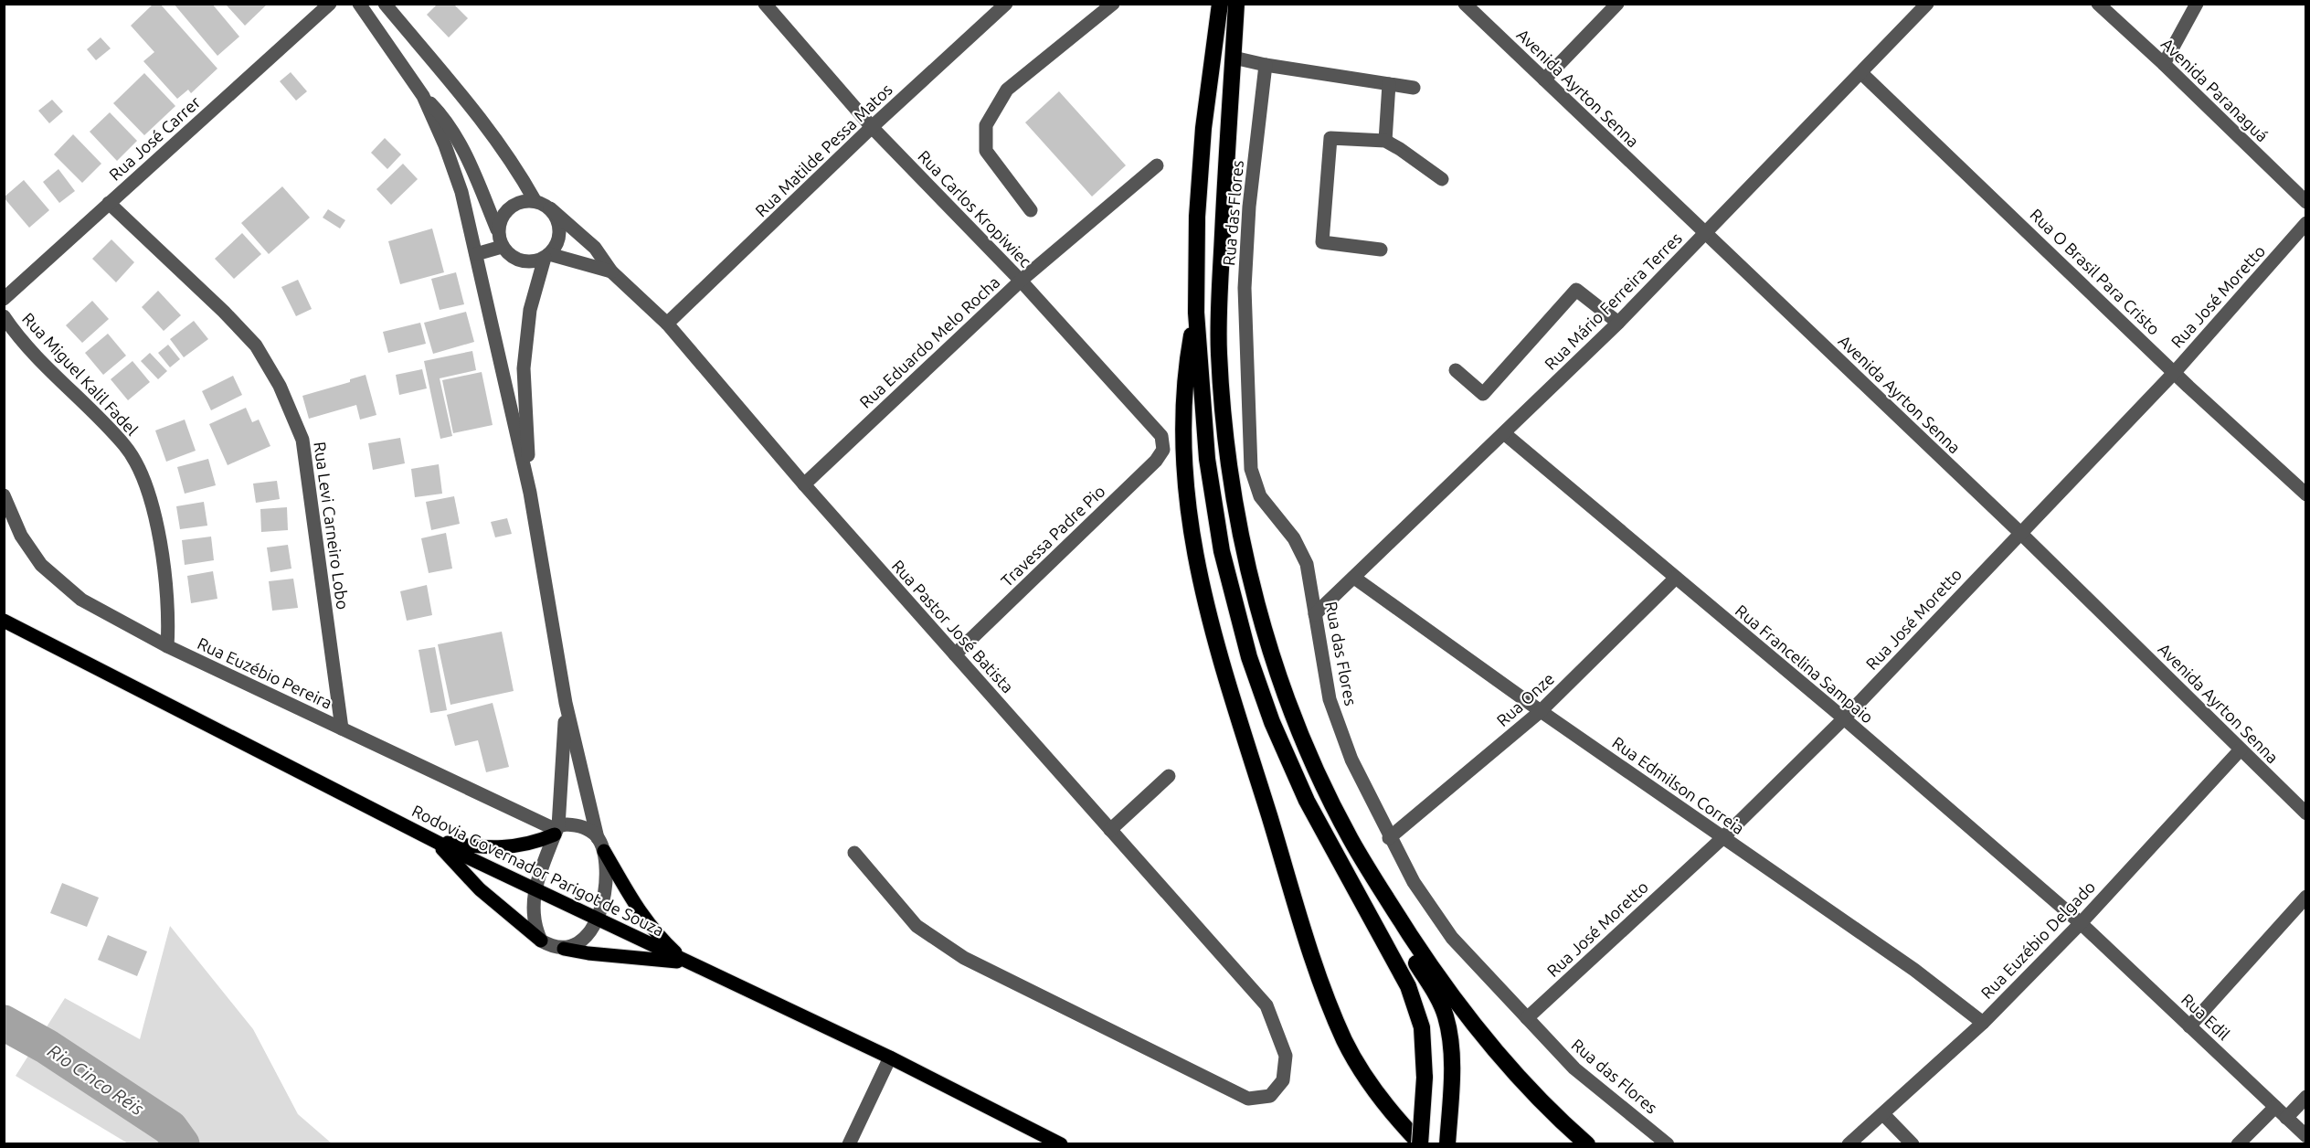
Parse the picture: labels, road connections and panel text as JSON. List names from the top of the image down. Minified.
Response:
{"streets":{"main road":["Rodovia Governador Parigot de Souza"],"street":["Avenida Ayrton Senna","Avenida Paranaguá","Rua José Carrer","Rua Matilde Pessa Matos","Rua Carlos Kropiwiec","Rua das Flores","Rua O Brasil Para Cristo","Rua José Moretto","Rua Mário Ferreira Terres","Rua Eduardo Melo Rocha","Rua Miguel Kalil Fadel","Rua Levi Carneiro Lobo","Travessa Padre Pio","Rua Pastor José Batista","Rua Francelina Sampaio","Rua Euzébio Pereira","Rua Onze","Rua Edmilson Correia","Rua Euzébio Delgado","Rua Edil"]},"crossings":[["Avenida Ayrton Senna","Rua José Moretto"],["Avenida Ayrton Senna","Rua Mário Ferreira Terres"],["Avenida Ayrton Senna","Rua Euzébio Delgado"],["Rua José Carrer","Rua Levi Carneiro Lobo"],["Rua Matilde Pessa Matos","Rua Carlos Kropiwiec"],["Rua Matilde Pessa Matos","Rua Pastor José Batista"],["Rua Carlos Kropiwiec","Rua Eduardo Melo Rocha"],["Rua Carlos Kropiwiec","Travessa Padre Pio"],["Rua das Flores","Rua José Moretto"],["Rua das Flores","Rua Mário Ferreira Terres"],["Rua das Flores","Rua Onze"],["Rua O Brasil Para Cristo","Rua José Moretto"],["Rua O Brasil Para Cristo","Rua Mário Ferreira Terres"],["Rua José Moretto","Rua Francelina Sampaio"],["Rua José Moretto","Rua Edmilson Correia"],["Rua Mário Ferreira Terres","Rua Francelina Sampaio"],["Rua Mário Ferreira Terres","Rua Edmilson Correia"],["Rua Eduardo Melo Rocha","Rua Pastor José Batista"],["Rua Miguel Kalil Fadel","Rua Euzébio Pereira"],["Rua Levi Carneiro Lobo","Rua Euzébio Pereira"],["Travessa Padre Pio","Rua Pastor José Batista"],["Rua Francelina Sampaio","Rua Onze"],["Rua Francelina Sampaio","Rua Euzébio Delgado"],["Rua Francelina Sampaio","Rua Edil"],["Rua Onze","Rua Edmilson Correia"],["Rua Edmilson Correia","Rua Euzébio Delgado"],["Rua Euzébio Delgado","Rua Edil"]],"water":["Rio Cinco Réis"]}
